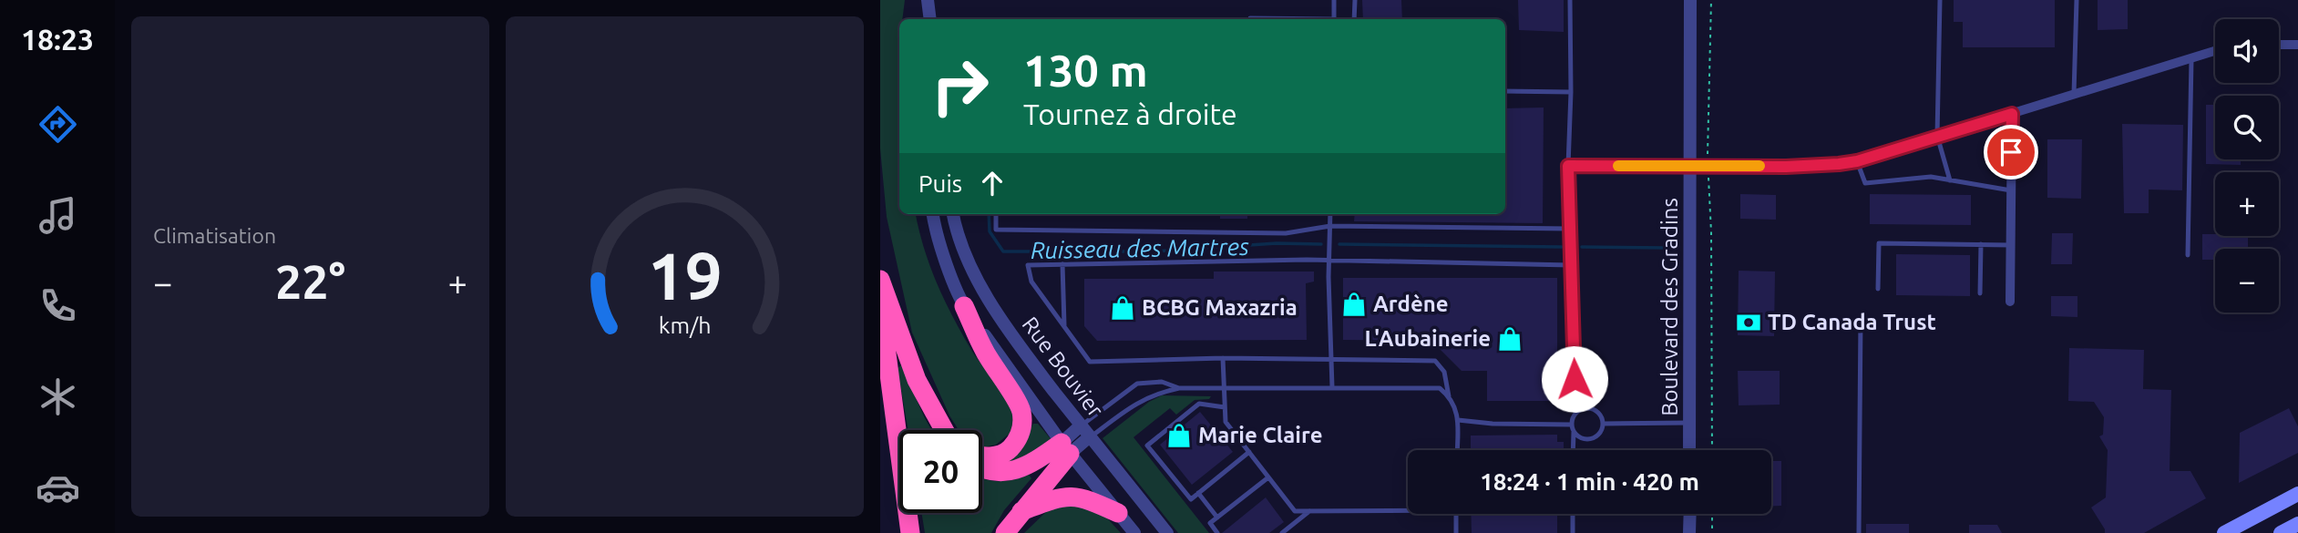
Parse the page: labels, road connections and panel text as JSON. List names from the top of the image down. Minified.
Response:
{"streets":{"street":["Boulevard des Gradins","Rue Bouvier"]},"water":["Ruisseau des Martres"],"places":{"shop":["Ardène","BCBG Maxazria","L'Aubainerie","Marie Claire"],"bank":["TD Canada Trust"]},"page":{"tabs":"18:23","tile":"Climatisation","map_buttons":["+","−"],"turn":["130 m","Tournez à droite"],"then":"Puis","heat":["−","22°","+"],"limit":"20","trip":"18:24 · 1 min · 420 m","gauge":["19","km/h"]}}
